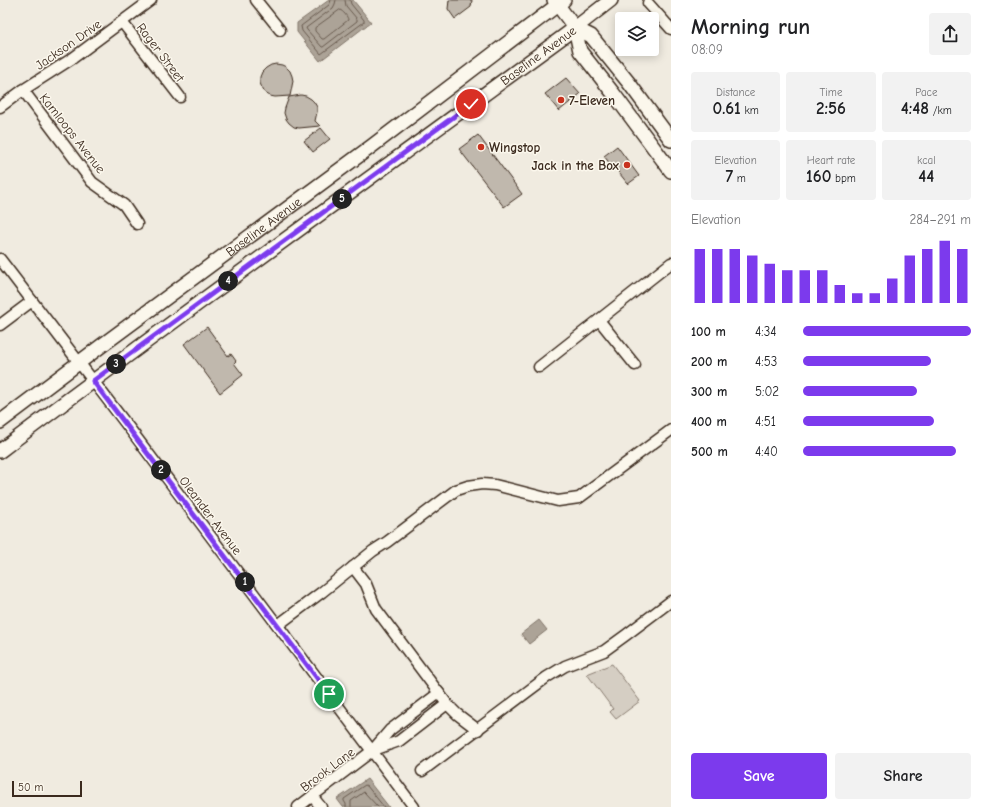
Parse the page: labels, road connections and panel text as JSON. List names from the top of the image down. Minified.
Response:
{"streets":{"main road":["Baseline Avenue"],"street":["Jackson Drive","Rager Street","Kamloops Avenue","Oleander Avenue","Brook Lane"]},"crossings":[["Jackson Drive","Rager Street"],["Jackson Drive","Kamloops Avenue"],["Baseline Avenue","Oleander Avenue"],["Oleander Avenue","Brook Lane"]],"places":["7-Eleven","Wingstop","Jack in the Box"],"scale_bar":"50 m","page":{"heading":["Morning run","08:09"],"stats":[["Distance","0.61 km"],["Time","2:56"],["Pace","4:48 /km"],["Elevation","7 m"],["Heart rate","160 bpm"],["kcal","44"]],"pins":["5","4","3","2","1"],"chart":["Elevation","284–291 m"],"list":[{"name":"100 m","note":"4:34"},{"name":"200 m","note":"4:53"},{"name":"300 m","note":"5:02"},{"name":"400 m","note":"4:51"},{"name":"500 m","note":"4:40"}],"buttons":["Save","Share"],"scale":"50 m"}}
